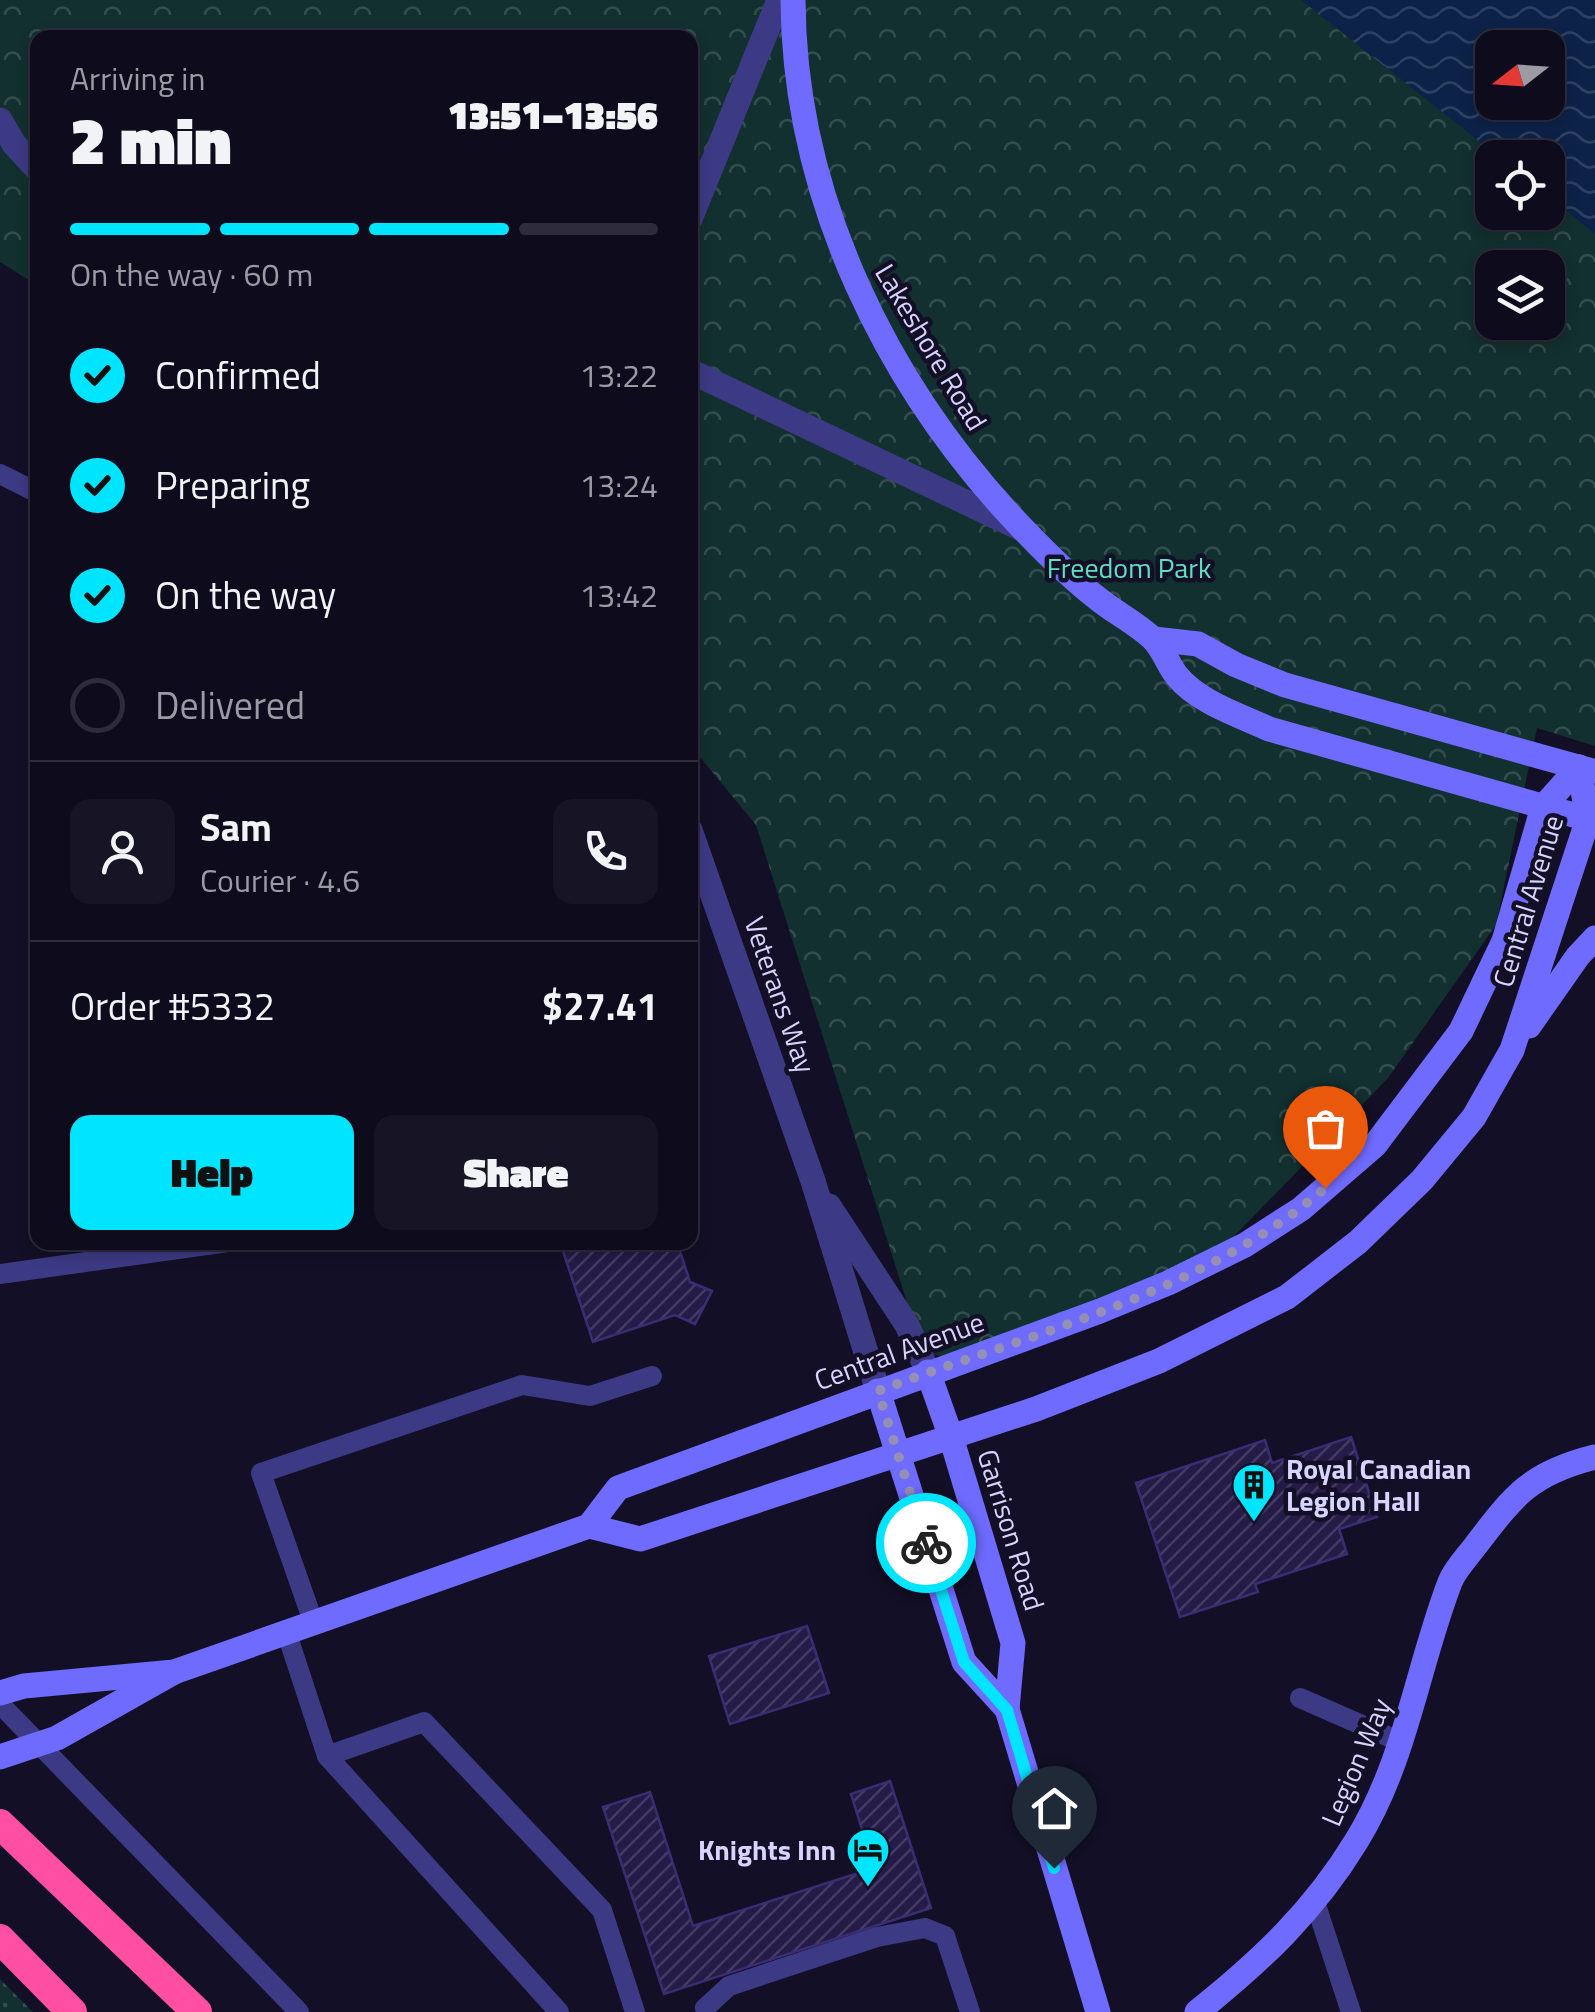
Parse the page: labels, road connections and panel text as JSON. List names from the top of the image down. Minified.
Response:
{"streets":{"main road":["Lakeshore Road","Central Avenue","Garrison Road","Legion Way"],"street":["Veterans Way"]},"crossings":[["Lakeshore Road","Central Avenue"],["Central Avenue","Veterans Way"],["Central Avenue","Garrison Road"],["Veterans Way","Garrison Road"]],"parks":["Freedom Park"],"places":{"building":["Royal Canadian Legion Hall"],"hotel":["Knights Inn"]},"north":"left","page":{"heading":["2 min","Arriving in","13:51–13:56"],"panel":["Sam","Courier · 4.6","Order #5332","$27.41"],"bar":"On the way · 60 m","list":[["Confirmed","13:22"],["Preparing","13:24"],["On the way","13:42"],"Delivered"],"buttons":["Help","Share"]}}
